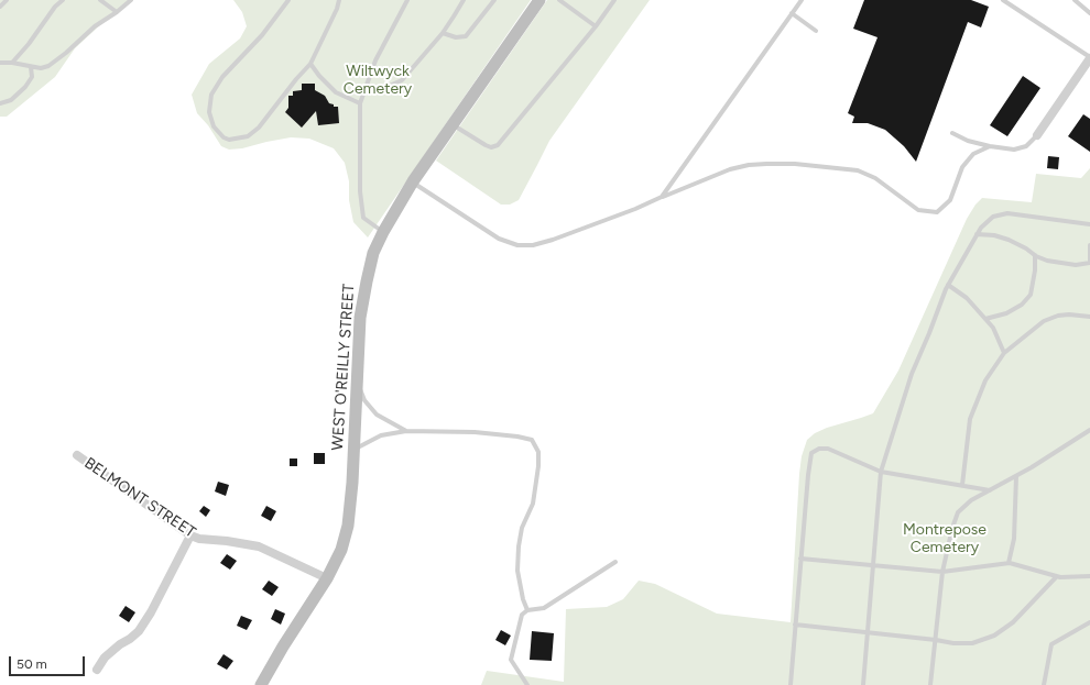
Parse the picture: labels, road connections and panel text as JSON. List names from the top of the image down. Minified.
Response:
{"streets":{"street":["WEST O'REILLY STREET","BELMONT STREET"]},"crossings":[["WEST O'REILLY STREET","BELMONT STREET"]],"parks":["Wiltwyck Cemetery","Montrepose Cemetery"],"scale_bar":"50 m"}
